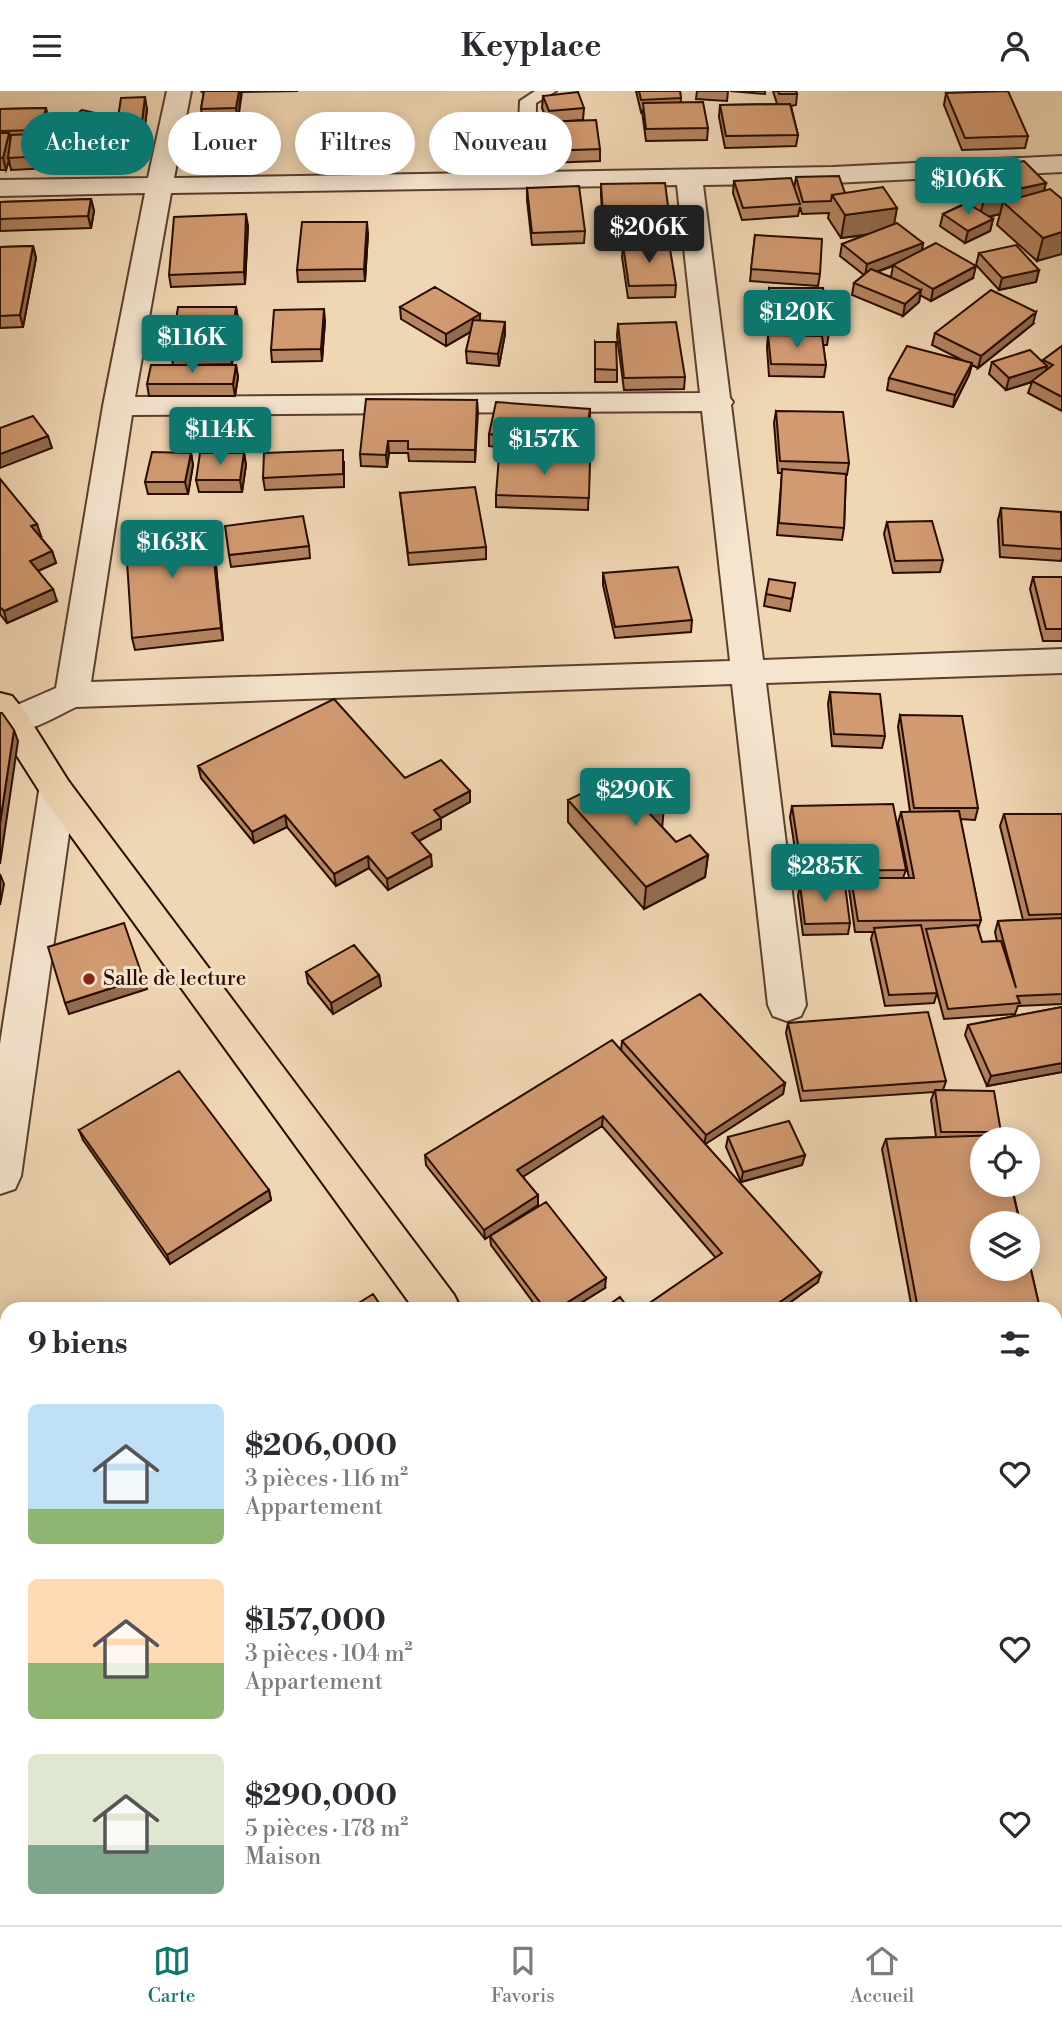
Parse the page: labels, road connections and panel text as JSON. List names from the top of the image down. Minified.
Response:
{"places":["Salle de lecture"],"page":{"header":"Keyplace","chip":["Acheter","Louer","Filtres","Nouveau"],"price":["$106K","$206K","$120K","$116K","$114K","$157K","$163K","$290K","$285K"],"heading":"9 biens","list":[{"name":"$206,000","note":"3 pièces · 116 m² · Appartement"},{"name":"$157,000","note":"3 pièces · 104 m² · Appartement"},{"name":"$290,000","note":"5 pièces · 178 m² · Maison"}],"tabs":["Carte","Favoris","Accueil"]}}
